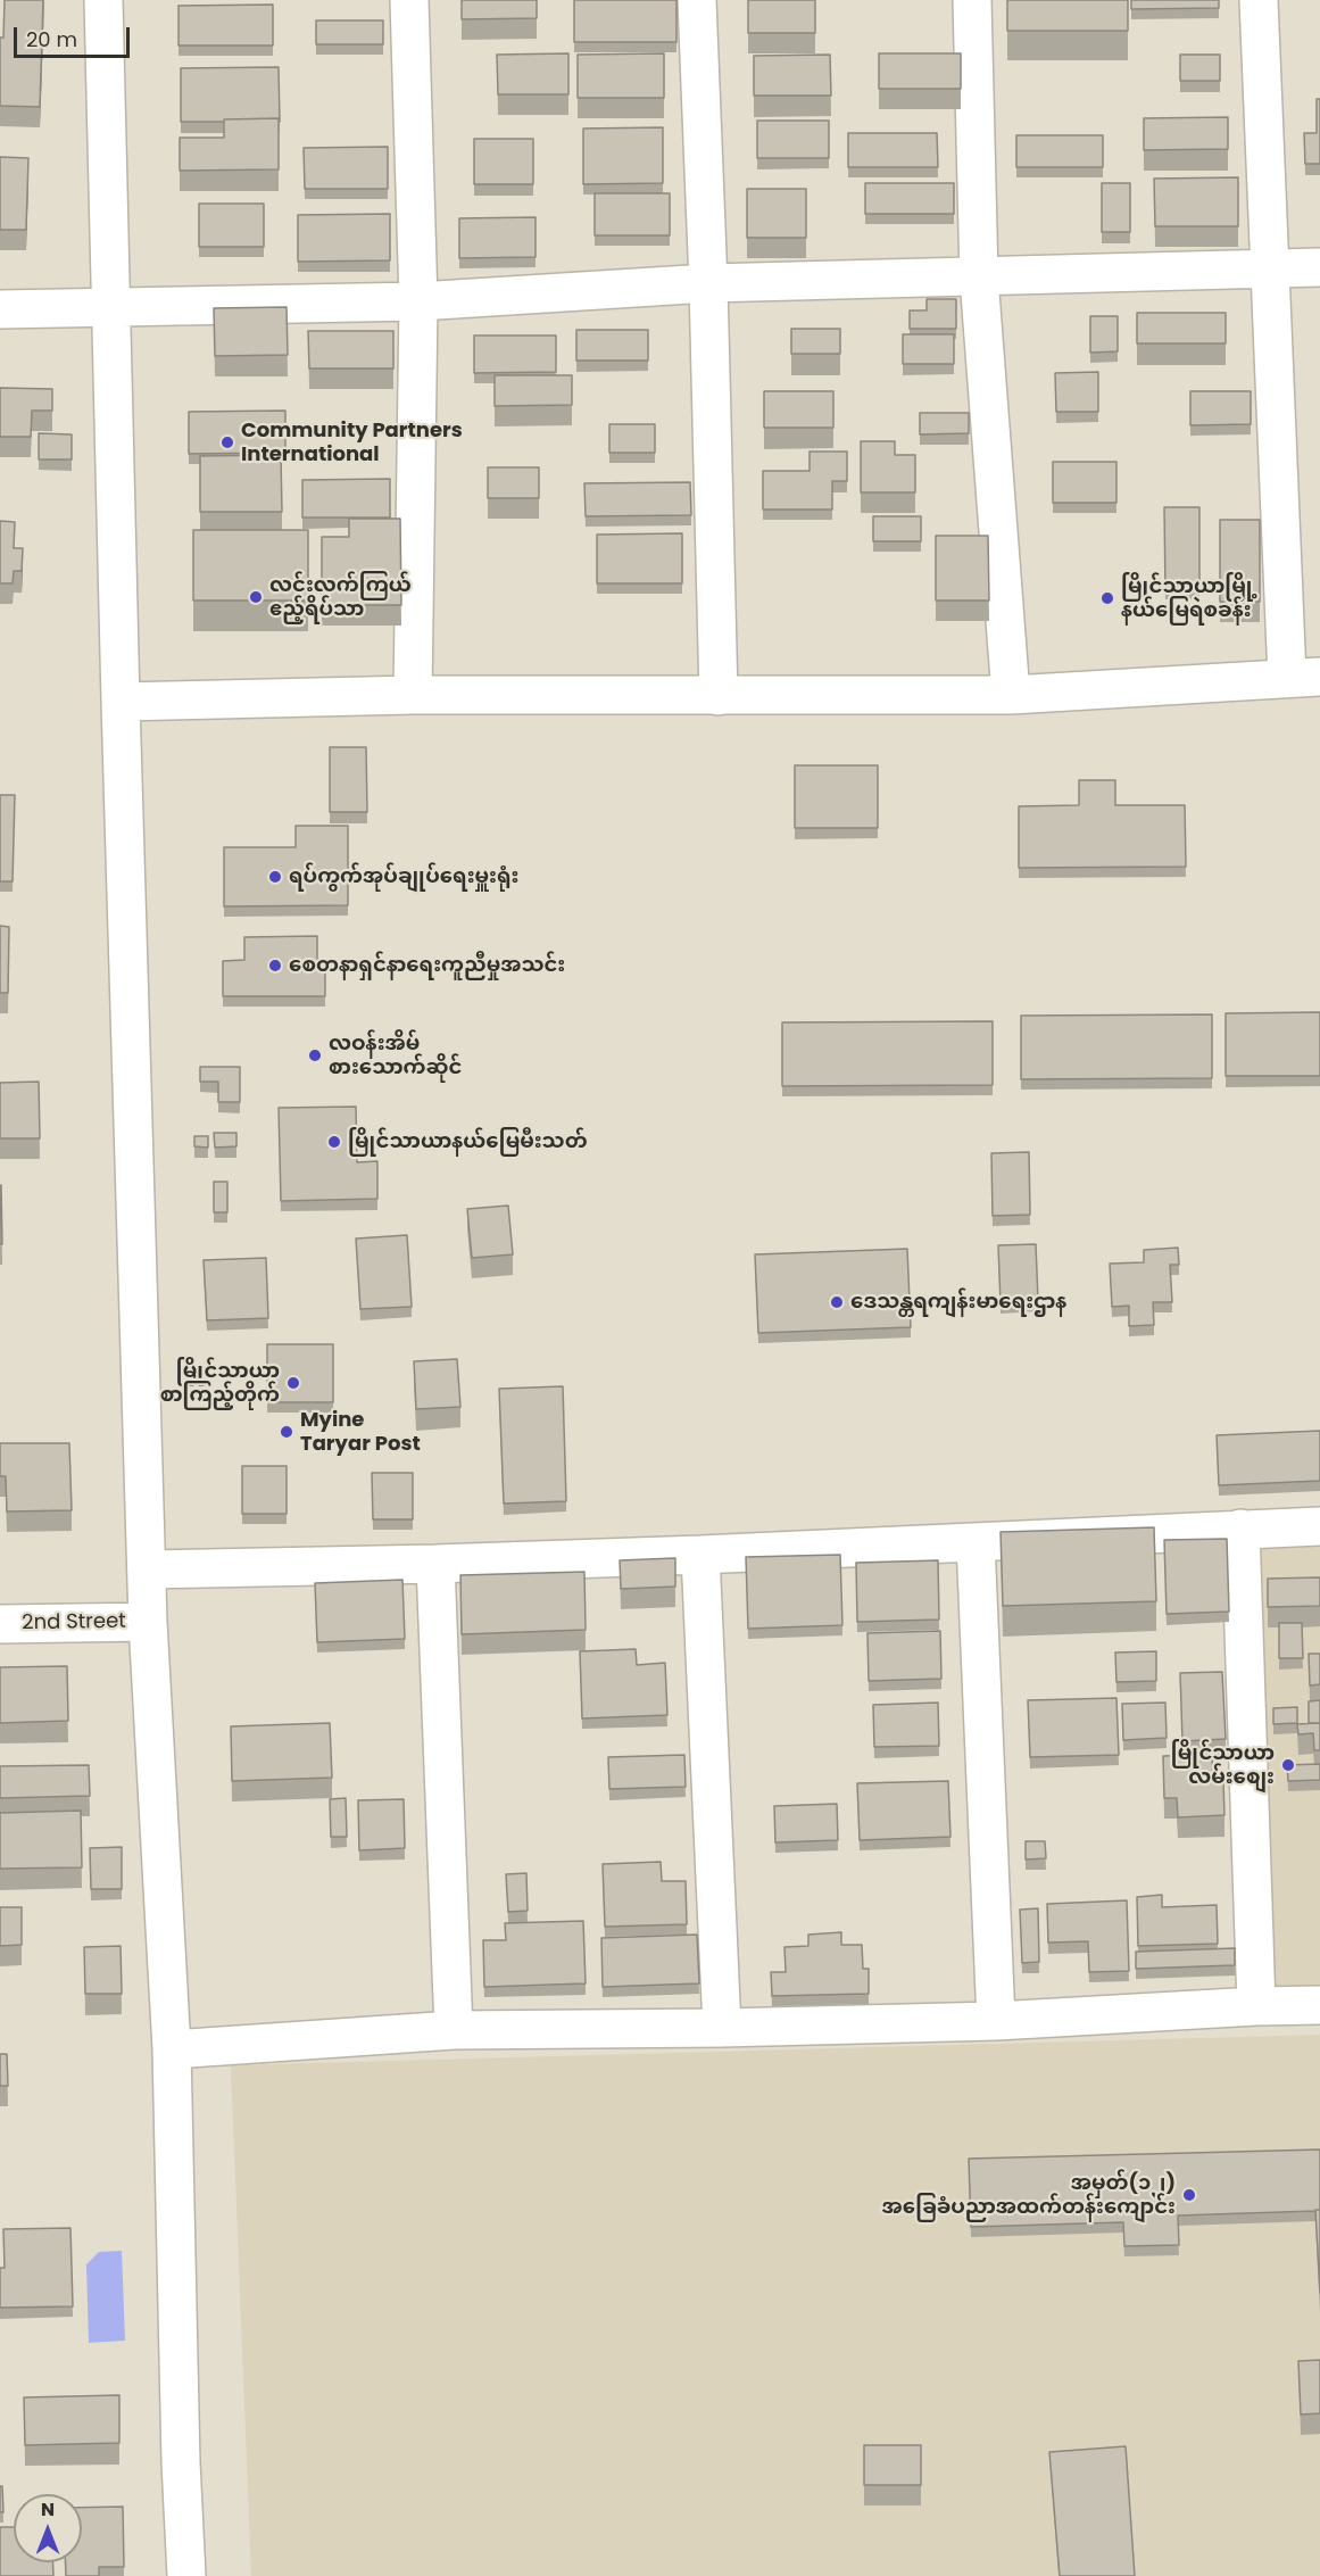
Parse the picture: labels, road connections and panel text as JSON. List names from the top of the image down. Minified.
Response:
{"streets":{"street":["2nd Street"]},"places":["Community Partners International","လင်းလက်ကြယ် ဧည့်ရိပ်သာ","မြိုင်သာယာမြို့ နယ်မြေရဲစခန်း","ရပ်ကွက်အုပ်ချုပ်ရေးမှူးရုံး","စေတနာရှင်နာရေးကူညီမှုအသင်း","လဝန်းအိမ် စားသောက်ဆိုင်","မြိုင်သာယာနယ်မြေမီးသတ်","ဒေသန္တရကျန်းမာရေးဌာန","မြိုင်သာယာ စာကြည့်တိုက်","Myine Taryar Post","မြိုင်သာယာ လမ်းစျေး","အမှတ်(၁၂) အခြေခံပညာအထက်တန်းကျောင်း"],"scale_bar":"20 m","north":"top"}
